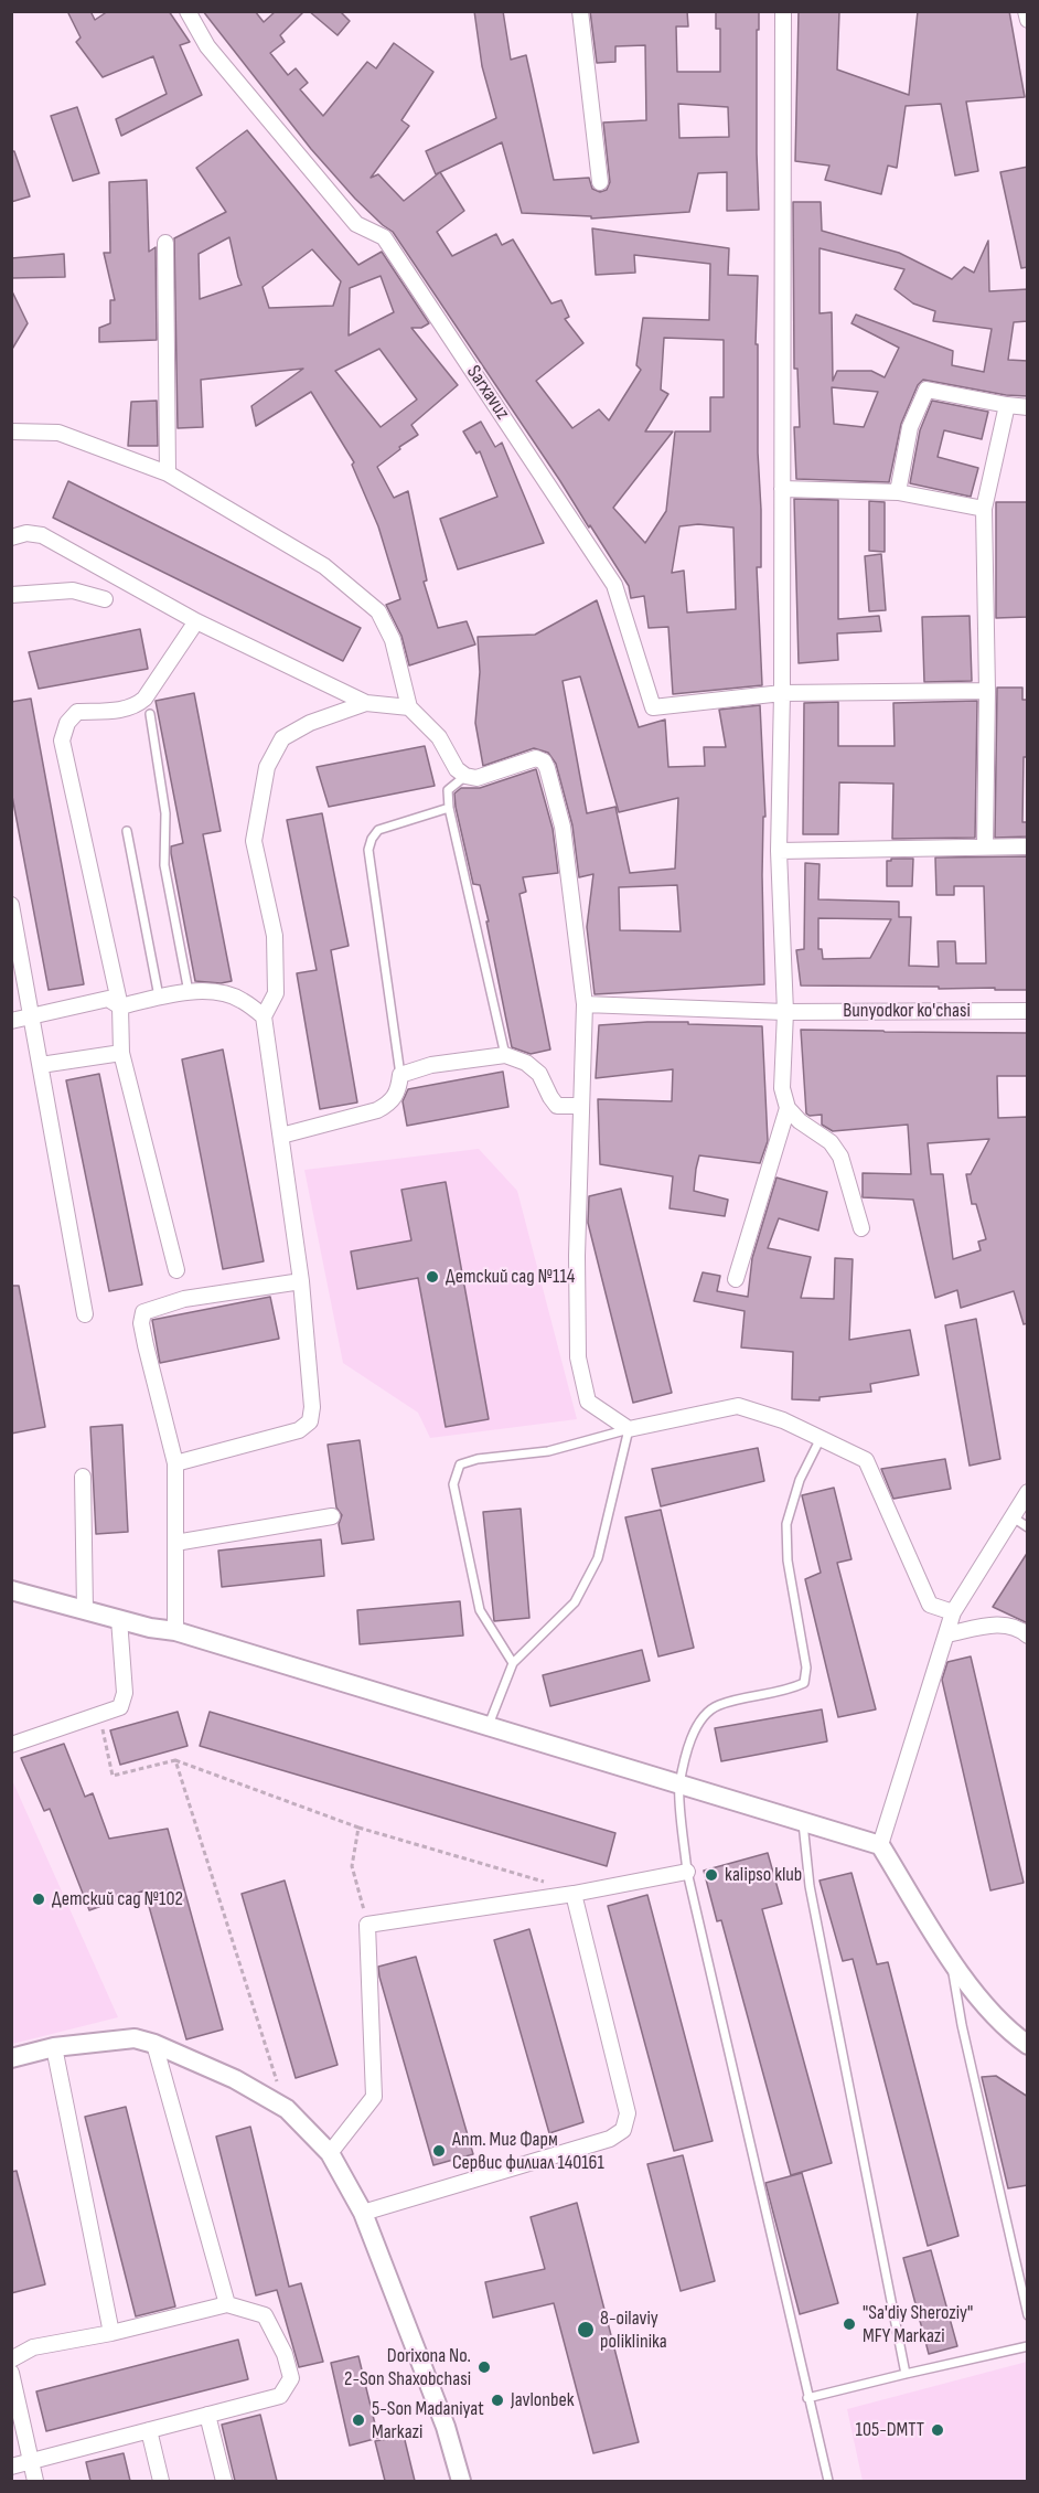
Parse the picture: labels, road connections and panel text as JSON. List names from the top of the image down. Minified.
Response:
{"streets":{"street":["Sarxavuz","Bunyodkor ko'chasi"]},"places":["Детский сад №114","kalipso klub","Детский сад №102","Апт. Миг Фарм Сервис филиал 140161","\"Sa'diy Sheroziy\" MFY Markazi","8-oilaviy poliklinika","Dorixona No. 2-Son Shaxobchasi","Javlonbek","5-Son Madaniyat Markazi","105-DMTT"]}
